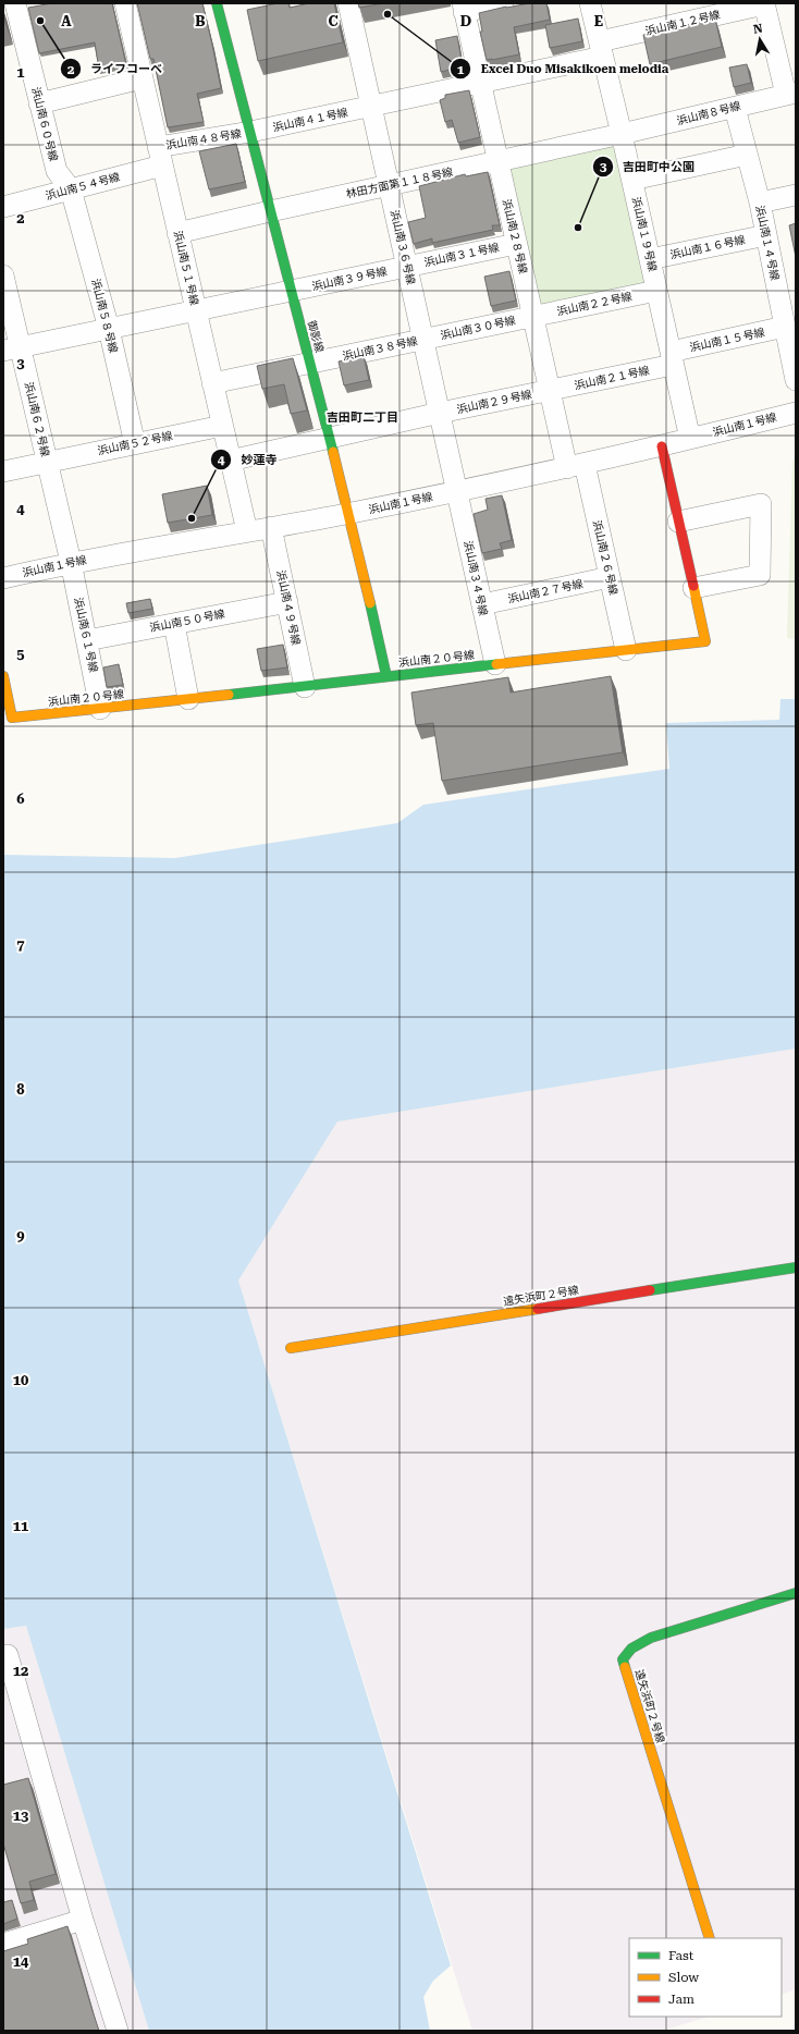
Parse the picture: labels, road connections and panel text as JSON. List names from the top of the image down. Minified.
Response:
{"streets":{"street":["浜山南１２号線","浜山南８号線","浜山南４１号線","浜山南６０号線","浜山南４８号線","林田方面第１１８号線","浜山南５４号線","浜山南１９号線","浜山南２８号線","浜山南１４号線","浜山南３６号線","浜山南１６号線","浜山南３１号線","浜山南５１号線","浜山南３９号線","浜山南２２号線","浜山南５８号線","浜山南３０号線","御影線","浜山南１５号線","浜山南３８号線","浜山南２１号線","浜山南２９号線","浜山南６２号線","浜山南１号線","浜山南５２号線","浜山南２６号線","浜山南３４号線","浜山南２７号線","浜山南４９号線","浜山南５０号線","浜山南６１号線","浜山南２０号線","遠矢浜町２号線"]},"crossings":[["浜山南１２号線","浜山南４１号線"],["浜山南１２号線","浜山南１９号線"],["浜山南１２号線","浜山南２８号線"],["浜山南８号線","林田方面第１１８号線"],["浜山南８号線","浜山南１９号線"],["浜山南８号線","浜山南１４号線"],["浜山南４１号線","浜山南４８号線"],["浜山南４１号線","浜山南２８号線"],["浜山南４１号線","浜山南３６号線"],["浜山南４１号線","御影線"],["浜山南６０号線","浜山南５４号線"],["浜山南６０号線","浜山南５８号線"],["浜山南４８号線","浜山南５４号線"],["浜山南４８号線","浜山南５１号線"],["浜山南４８号線","御影線"],["林田方面第１１８号線","浜山南１９号線"],["林田方面第１１８号線","浜山南２８号線"],["林田方面第１１８号線","浜山南３６号線"],["林田方面第１１８号線","浜山南５１号線"],["林田方面第１１８号線","御影線"],["浜山南５４号線","浜山南５１号線"],["浜山南５４号線","浜山南５８号線"],["浜山南１９号線","浜山南１６号線"],["浜山南１９号線","浜山南２２号線"],["浜山南１９号線","浜山南１５号線"],["浜山南１９号線","浜山南２１号線"],["浜山南１９号線","浜山南１号線"],["浜山南２８号線","浜山南３１号線"],["浜山南２８号線","浜山南２２号線"],["浜山南２８号線","浜山南３０号線"],["浜山南２８号線","浜山南２１号線"],["浜山南２８号線","浜山南２９号線"],["浜山南２８号線","浜山南１号線"],["浜山南２８号線","浜山南２６号線"],["浜山南１４号線","浜山南１６号線"],["浜山南１４号線","浜山南１５号線"],["浜山南３６号線","浜山南３１号線"],["浜山南３６号線","浜山南３９号線"],["浜山南３６号線","浜山南３０号線"],["浜山南３６号線","浜山南３８号線"],["浜山南３６号線","浜山南２９号線"],["浜山南３６号線","浜山南１号線"],["浜山南３６号線","浜山南３４号線"],["浜山南３１号線","浜山南３９号線"],["浜山南５１号線","浜山南３９号線"],["浜山南５１号線","浜山南３８号線"],["浜山南５１号線","浜山南２９号線"],["浜山南５１号線","浜山南１号線"],["浜山南５１号線","浜山南５２号線"],["浜山南３９号線","浜山南５８号線"],["浜山南３９号線","御影線"],["浜山南３９号線","浜山南６２号線"],["浜山南２２号線","浜山南３０号線"],["浜山南５８号線","浜山南５２号線"],["浜山南３０号線","浜山南３８号線"],["御影線","浜山南３８号線"],["御影線","浜山南２９号線"],["御影線","浜山南１号線"],["御影線","浜山南２０号線"],["浜山南１５号線","浜山南２１号線"],["浜山南２１号線","浜山南２９号線"],["浜山南６２号線","浜山南１号線"],["浜山南６２号線","浜山南５２号線"],["浜山南６２号線","浜山南６１号線"],["浜山南１号線","浜山南２６号線"],["浜山南１号線","浜山南３４号線"],["浜山南１号線","浜山南４９号線"],["浜山南１号線","浜山南６１号線"],["浜山南１号線","浜山南２０号線"],["浜山南２６号線","浜山南２７号線"],["浜山南２６号線","浜山南２０号線"],["浜山南３４号線","浜山南２７号線"],["浜山南３４号線","浜山南２０号線"],["浜山南４９号線","浜山南５０号線"],["浜山南４９号線","浜山南２０号線"],["浜山南５０号線","浜山南６１号線"],["浜山南６１号線","浜山南２０号線"]],"districts":["吉田町二丁目"],"places":["Excel Duo Misakikoen melodia","ライフコーベ","吉田町中公園","妙蓮寺"],"legend":["Fast","Slow","Jam"],"north":"top","grid":{"columns":["A","B","C","D","E"],"rows":["1","2","3","4","5","6","7","8","9","10","11","12","13","14"]}}
